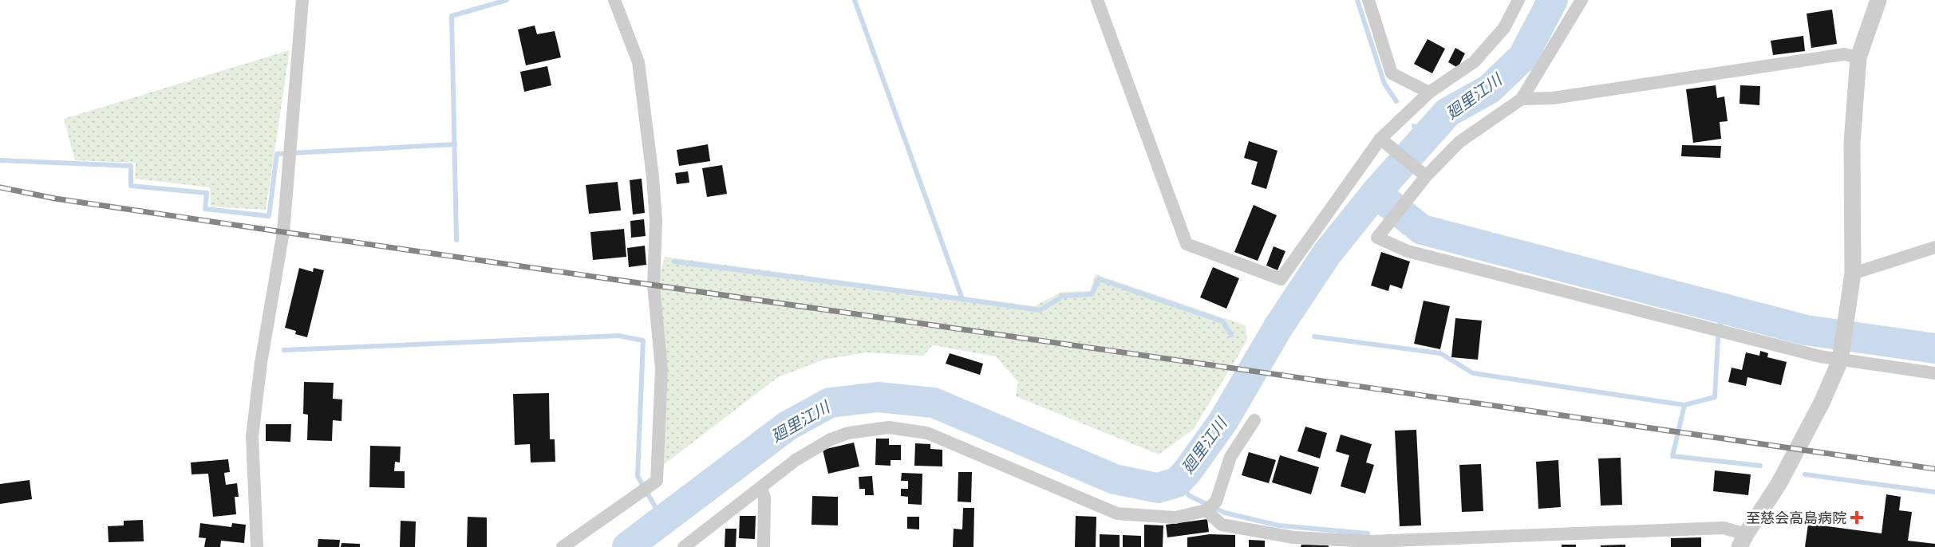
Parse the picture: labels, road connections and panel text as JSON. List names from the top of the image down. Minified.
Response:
{"water":["廻里江川"],"places":{"health":["至慈会高島病院"]}}
